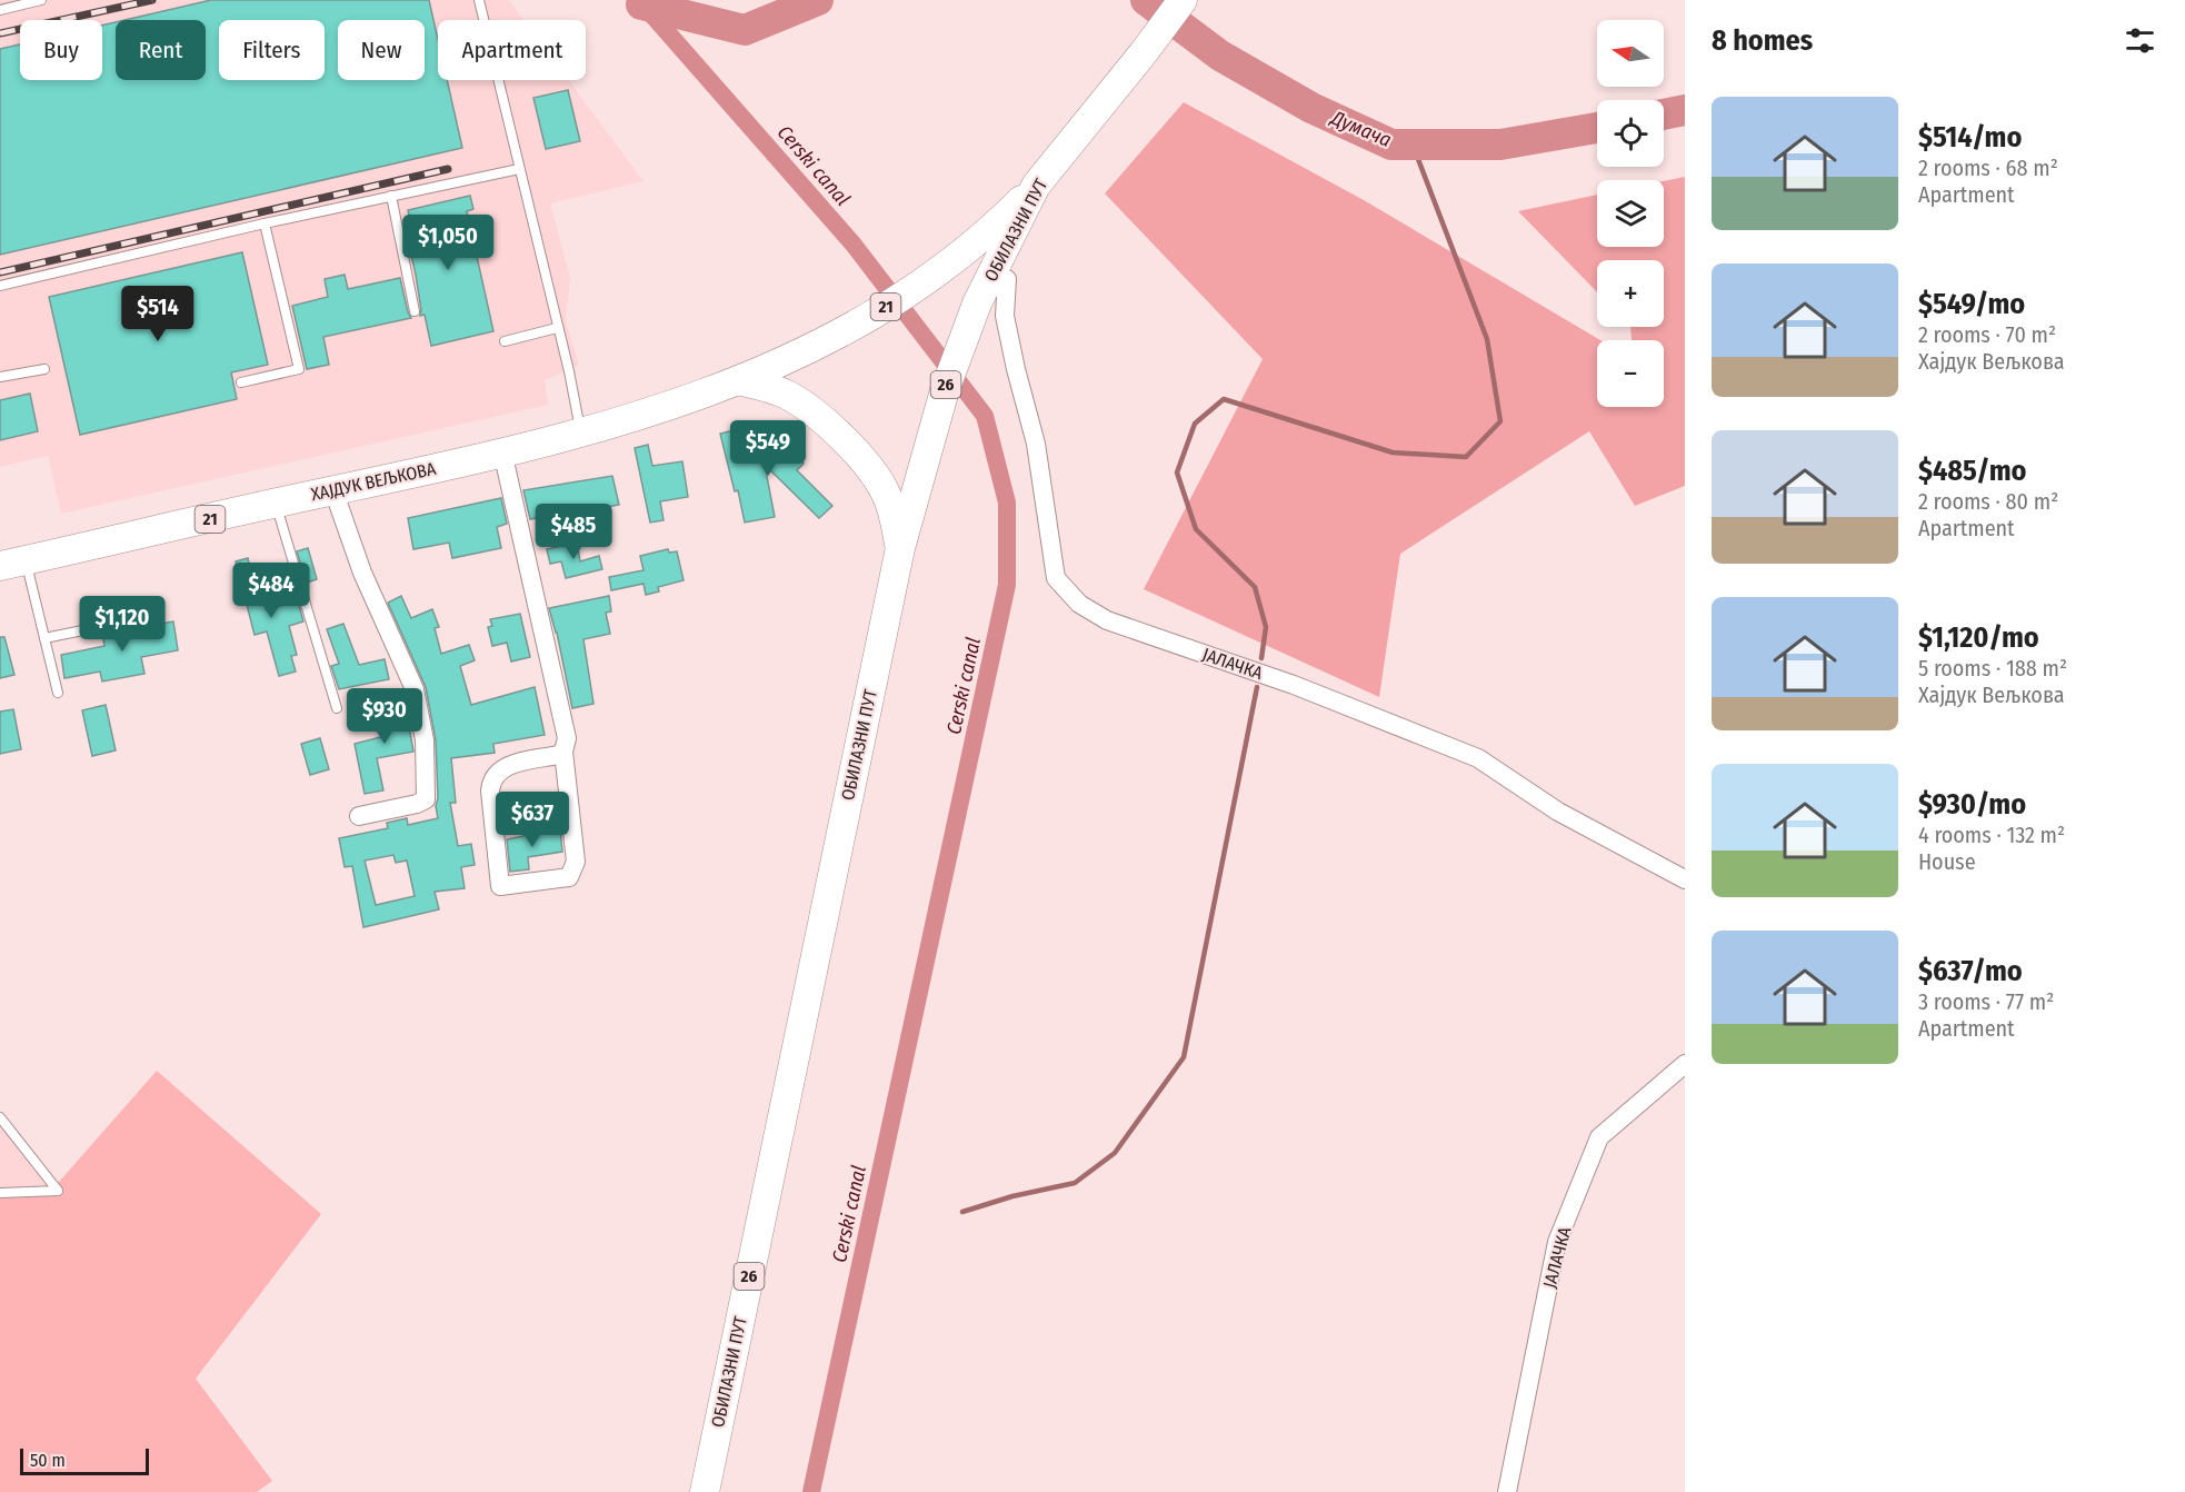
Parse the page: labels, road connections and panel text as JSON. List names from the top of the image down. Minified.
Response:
{"streets":{"main road":["ОБИЛАЗНИ ПУТ","21","26","ХАЈДУК ВЕЉКОВА"],"street":["ЈАЛАЧКА"]},"crossings":[["ОБИЛАЗНИ ПУТ","21"],["ОБИЛАЗНИ ПУТ","ЈАЛАЧКА"],["21","ХАЈДУК ВЕЉКОВА"]],"water":["Думача","Cerski canal"],"scale_bar":"50 m","north":"left","page":{"heading":"8 homes","map_buttons":["+","−"],"chip":["Buy","Rent","Filters","New","Apartment"],"list":[{"name":"$514/mo","note":"2 rooms · 68 m² · Apartment"},{"name":"$549/mo","note":"2 rooms · 70 m² · Хајдук Вељкова"},{"name":"$485/mo","note":"2 rooms · 80 m² · Apartment"},{"name":"$1,120/mo","note":"5 rooms · 188 m² · Хајдук Вељкова"},{"name":"$930/mo","note":"4 rooms · 132 m² · House"},{"name":"$637/mo","note":"3 rooms · 77 m² · Apartment"}],"price":["$1,050","$514","$549","$485","$484","$1,120","$930","$637"],"scale":"50 m"}}
